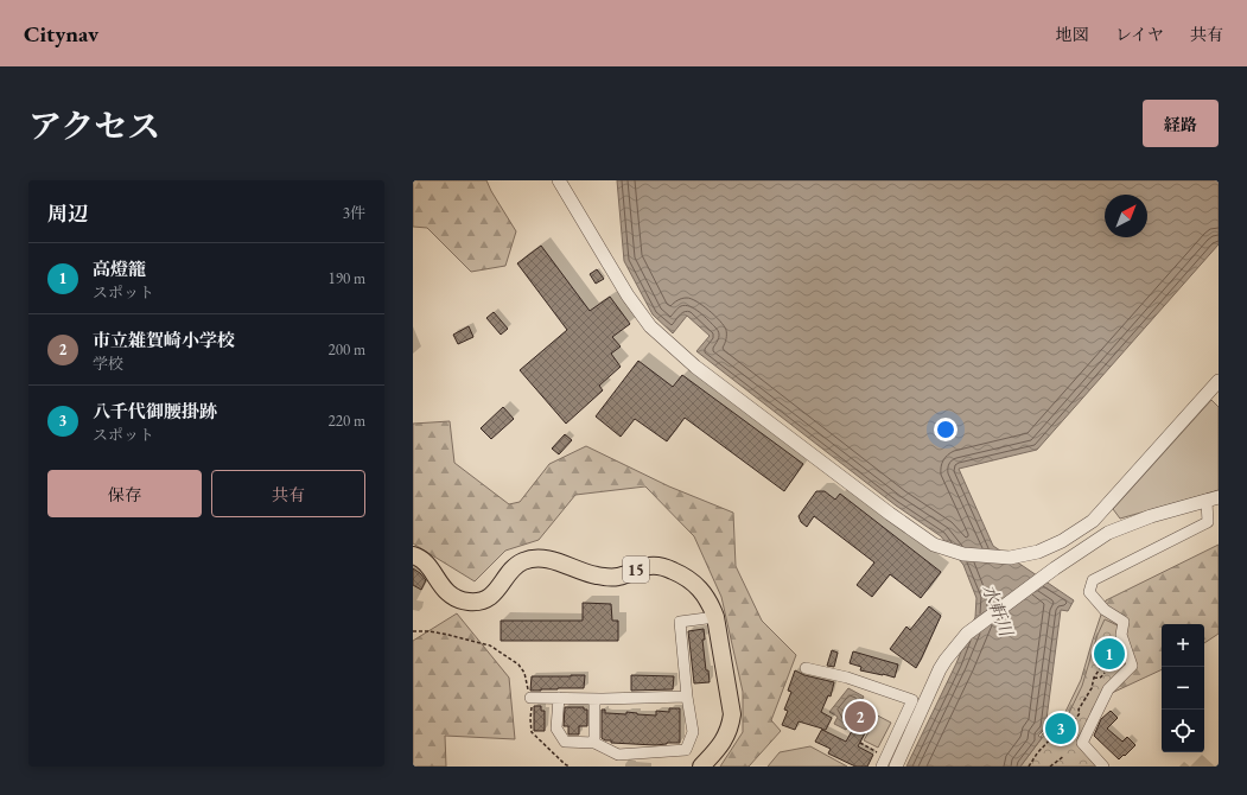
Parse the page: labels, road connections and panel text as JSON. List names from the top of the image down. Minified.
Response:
{"streets":{"main road":["15"]},"water":["水軒川"],"north":"top right","page":{"header":"Citynav","nav":["地図","レイヤ","共有"],"title":"アクセス","buttons":["経路",["保存","共有"]],"heading":["周辺","3件"],"list":[{"mark":"1","name":"高燈籠","note":"スポット","value":"190 m"},{"mark":"2","name":"市立雑賀崎小学校","note":"学校","value":"200 m"},{"mark":"3","name":"八千代御腰掛跡","note":"スポット","value":"220 m"}],"map_buttons":["+","−"],"pins":["1","2","3"]}}
